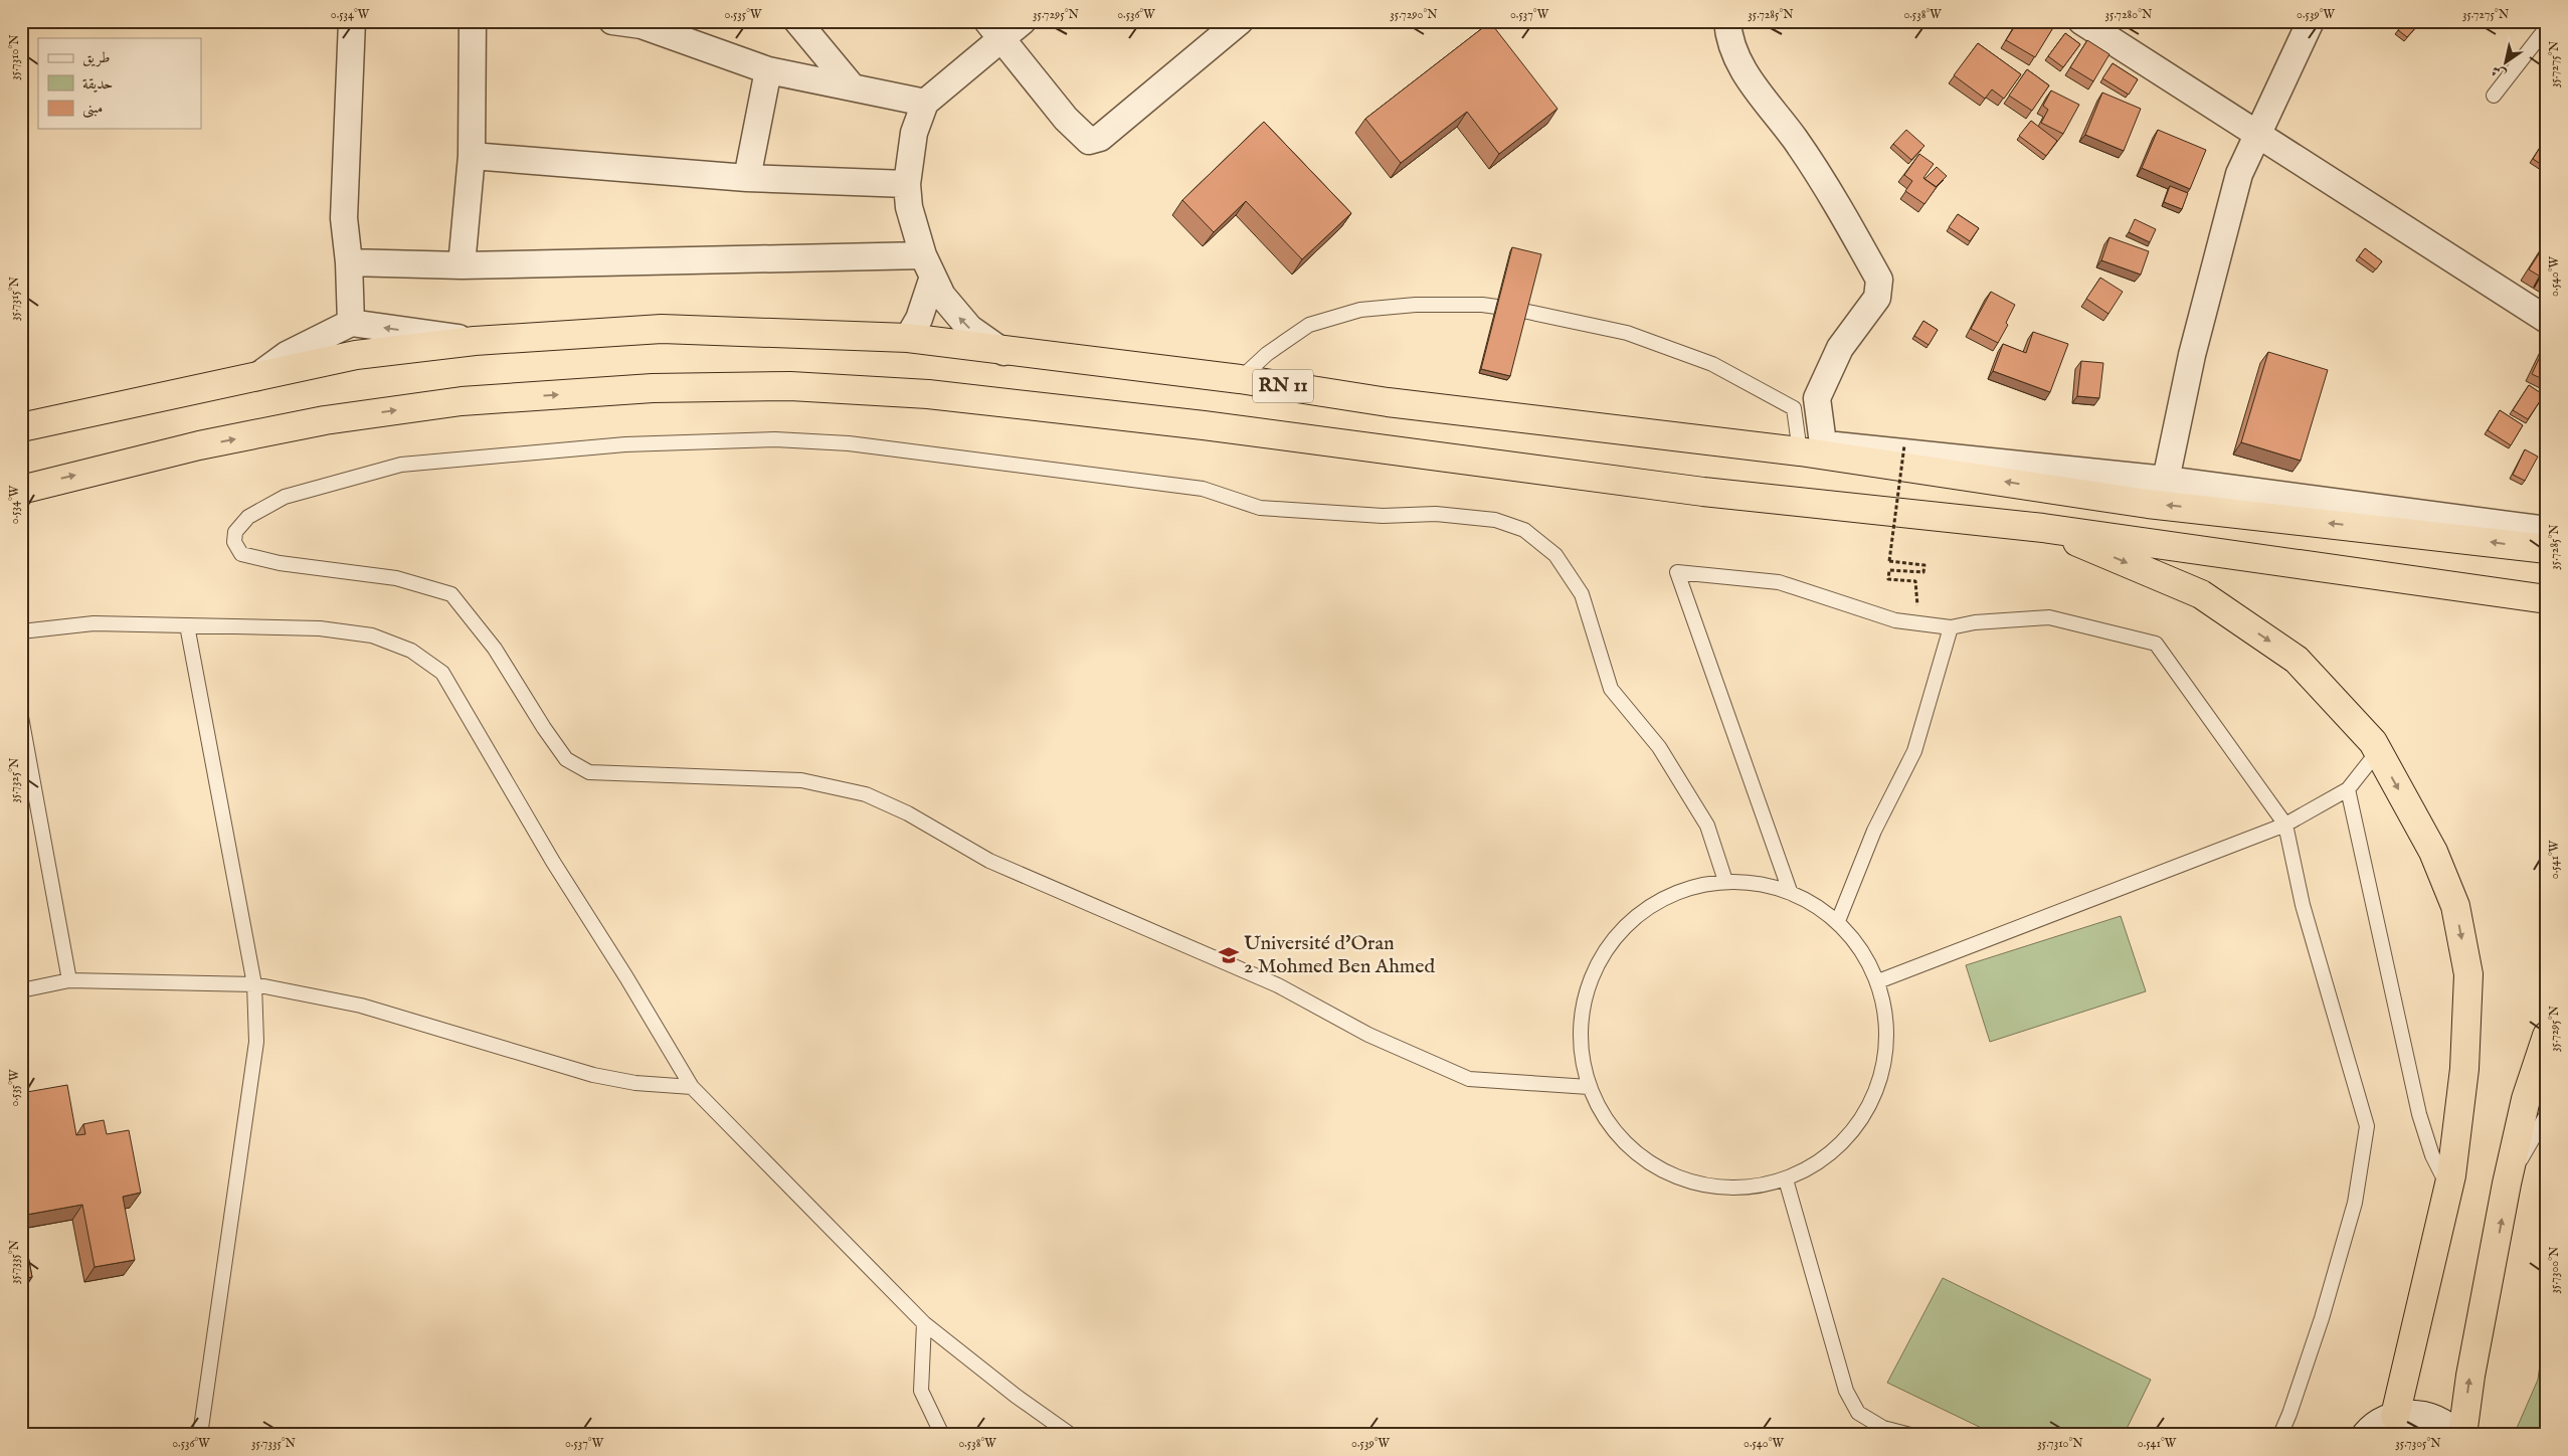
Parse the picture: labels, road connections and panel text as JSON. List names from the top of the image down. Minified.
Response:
{"streets":{"highway":["RN 11"]},"places":{"school or university":["Université d'Oran 2 Mohmed Ben Ahmed"]},"legend":["طريق","حديقة","مبنى"],"north":"bottom left","coordinates":["0.534°W","0.535°W","35.7295°N","0.536°W","35.7290°N","0.537°W","35.7285°N","0.538°W","35.7280°N","0.539°W","35.7275°N","35.7310°N","0.540°W","35.7315°N","35.7325°N","0.541°W","35.7335°N","35.7300°N","35.7305°N"]}
